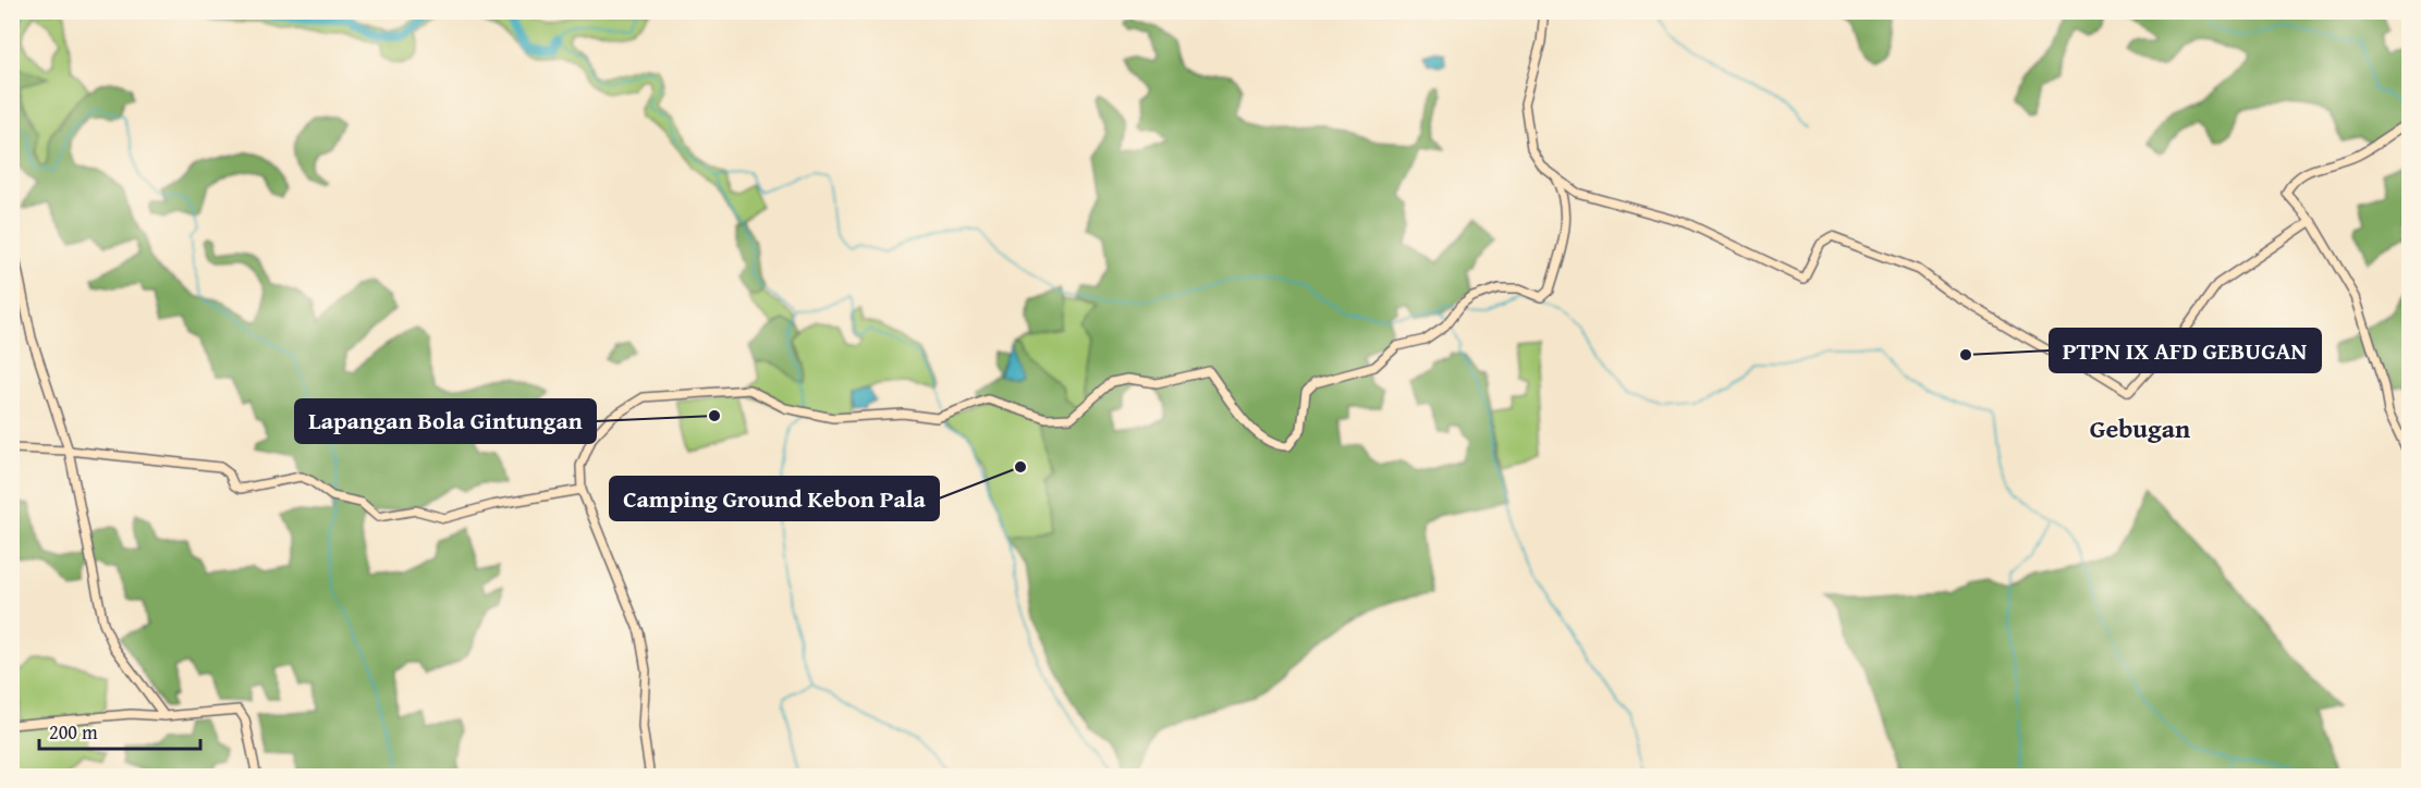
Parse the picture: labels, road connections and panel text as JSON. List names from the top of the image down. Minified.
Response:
{"districts":["Gebugan"],"places":["PTPN IX AFD GEBUGAN","Lapangan Bola Gintungan","Camping Ground Kebon Pala"],"scale_bar":"200 m"}
